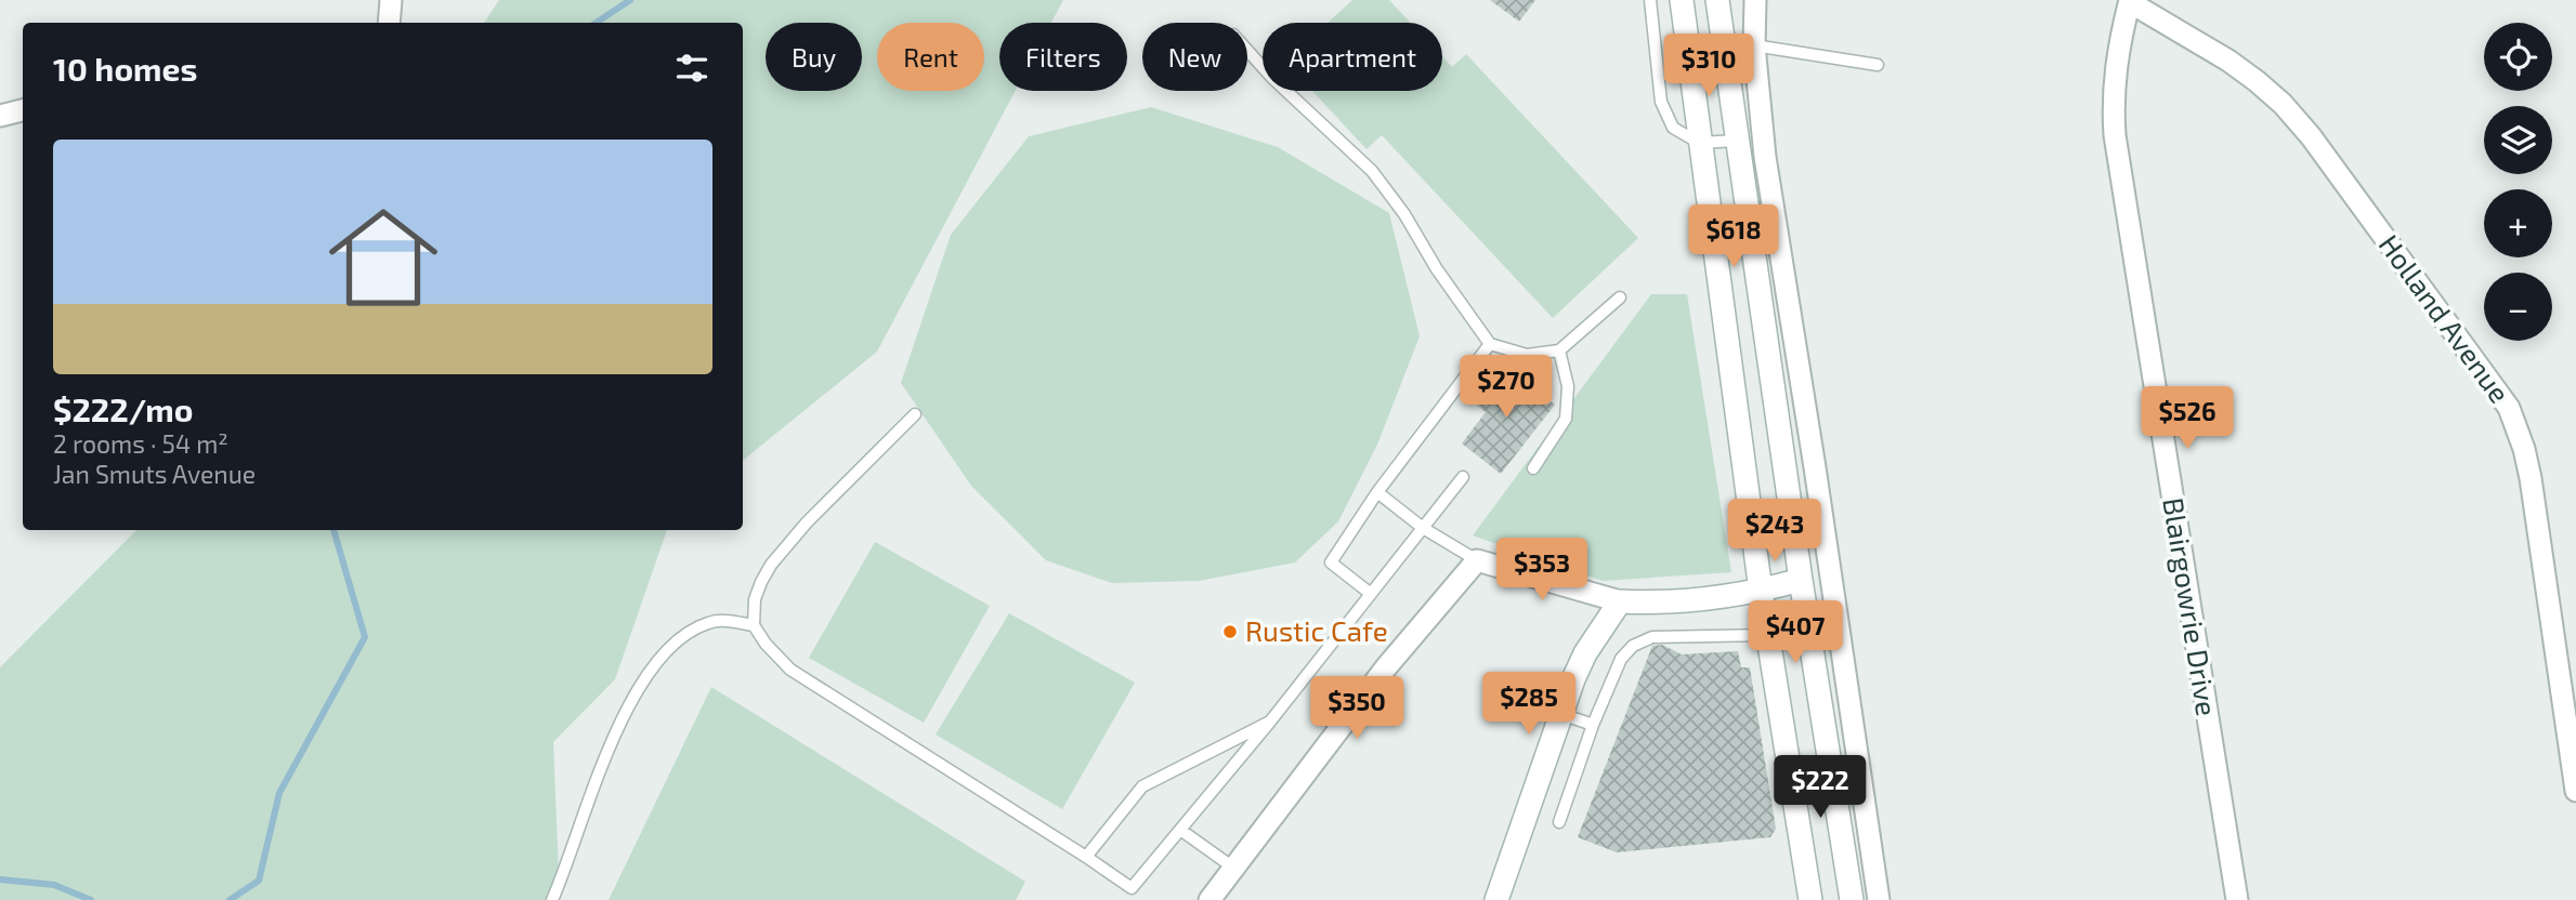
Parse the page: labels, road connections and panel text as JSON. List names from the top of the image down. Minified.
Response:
{"streets":{"street":["Holland Avenue","Blairgowrie Drive"]},"crossings":[["Holland Avenue","Blairgowrie Drive"]],"places":["Rustic Cafe"],"page":{"map_buttons":["+","−"],"chip":["Buy","Rent","Filters","New","Apartment"],"heading":"10 homes","price":["$310","$618","$270","$526","$243","$353","$407","$285","$350","$222"],"list":[{"name":"$222/mo","note":"2 rooms · 54 m² · Jan Smuts Avenue"}]}}
